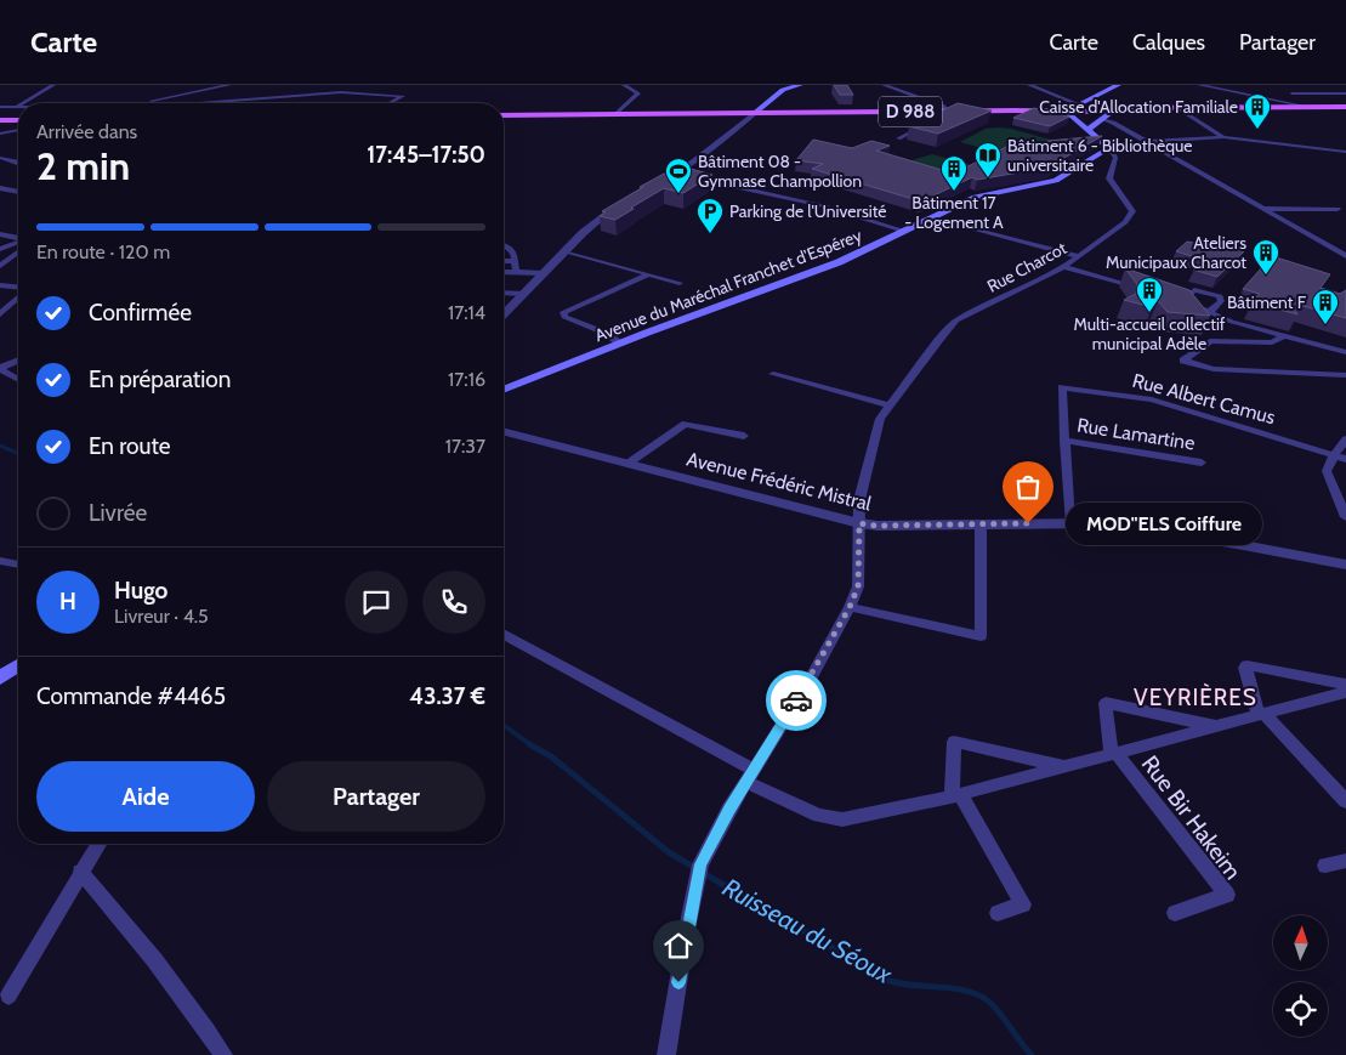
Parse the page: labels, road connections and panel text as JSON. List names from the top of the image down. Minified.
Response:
{"streets":{"main road":["D 988","Avenue du Maréchal Franchet d'Espérey"],"street":["Rue Charcot","Rue Albert Camus","Rue Lamartine","Avenue Frédéric Mistral","Rue Bir Hakeim"]},"crossings":[["Rue Charcot","Avenue du Maréchal Franchet d'Espérey"],["Rue Charcot","Avenue Frédéric Mistral"],["Rue Albert Camus","Rue Lamartine"]],"districts":["VEYRIÈRES"],"water":["Ruisseau du Séoux"],"places":{"building":["Caisse d'Allocation Familiale","Bâtiment 17 - Logement A","Ateliers Municipaux Charcot","Multi-accueil collectif municipal Adèle","Bâtiment F"],"library":["Bâtiment 6 - Bibliothèque universitaire"],"sports":["Bâtiment 08 - Gymnase Champollion"],"parking":["Parking de l'Université"],"other":["MOD\"ELS Coiffure"]},"north":"top","page":{"header":"Carte","nav":["Carte","Calques","Partager"],"heading":["2 min","Arrivée dans","17:45–17:50"],"panel":["Hugo","Livreur · 4.5","Commande #4465","43.37 €"],"bar":"En route · 120 m","list":[["Confirmée","17:14"],["En préparation","17:16"],["En route","17:37"],"Livrée"],"bubble":"MOD\"ELS Coiffure","round":"H","buttons":["Aide","Partager"]}}
